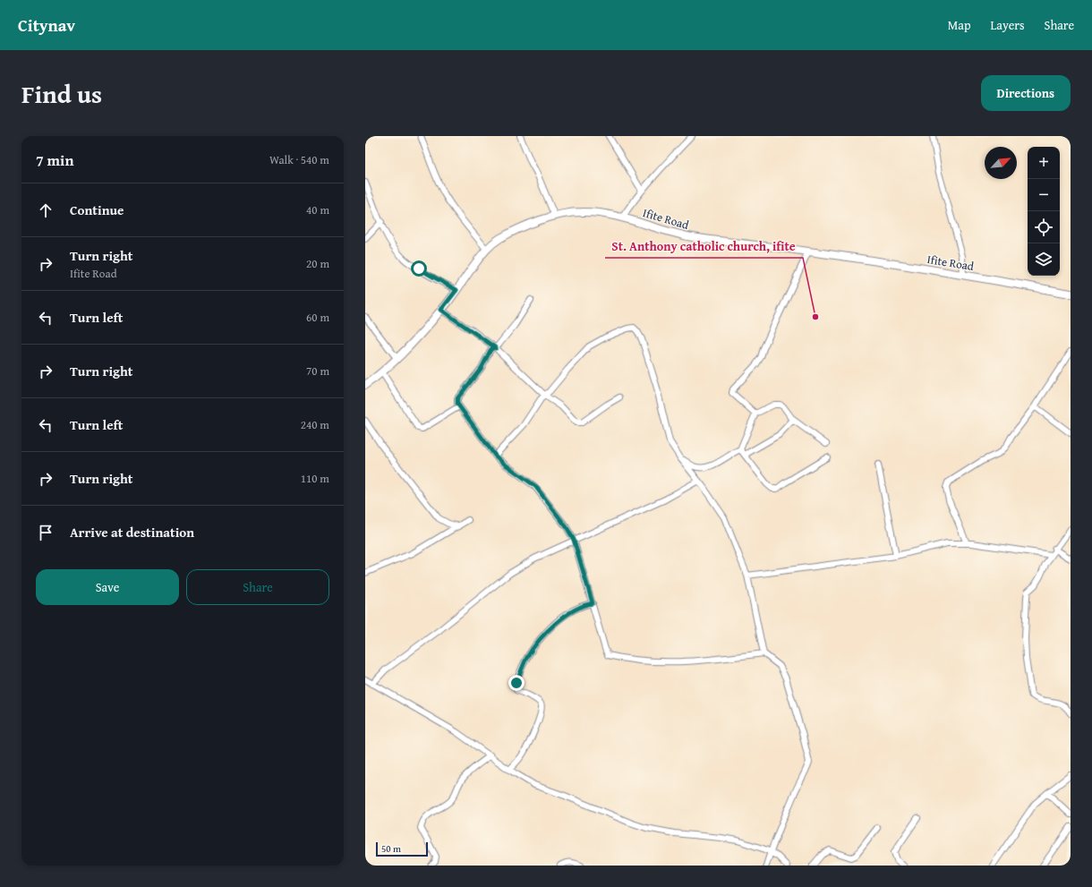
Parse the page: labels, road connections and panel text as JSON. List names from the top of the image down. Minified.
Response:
{"streets":{"street":["Ifite Road"]},"places":["St. Anthony catholic church, ifite"],"scale_bar":"50 m","north":"top right","page":{"header":"Citynav","nav":["Map","Layers","Share"],"title":"Find us","buttons":["Directions",["Save","Share"]],"heading":["7 min","Walk · 540 m"],"map_buttons":["+","−"],"list":[["Continue","40 m"],["Turn right","Ifite Road","20 m"],["Turn left","60 m"],["Turn right","70 m"],["Turn left","240 m"],["Turn right","110 m"],"Arrive at destination"],"scale":"50 m"}}
